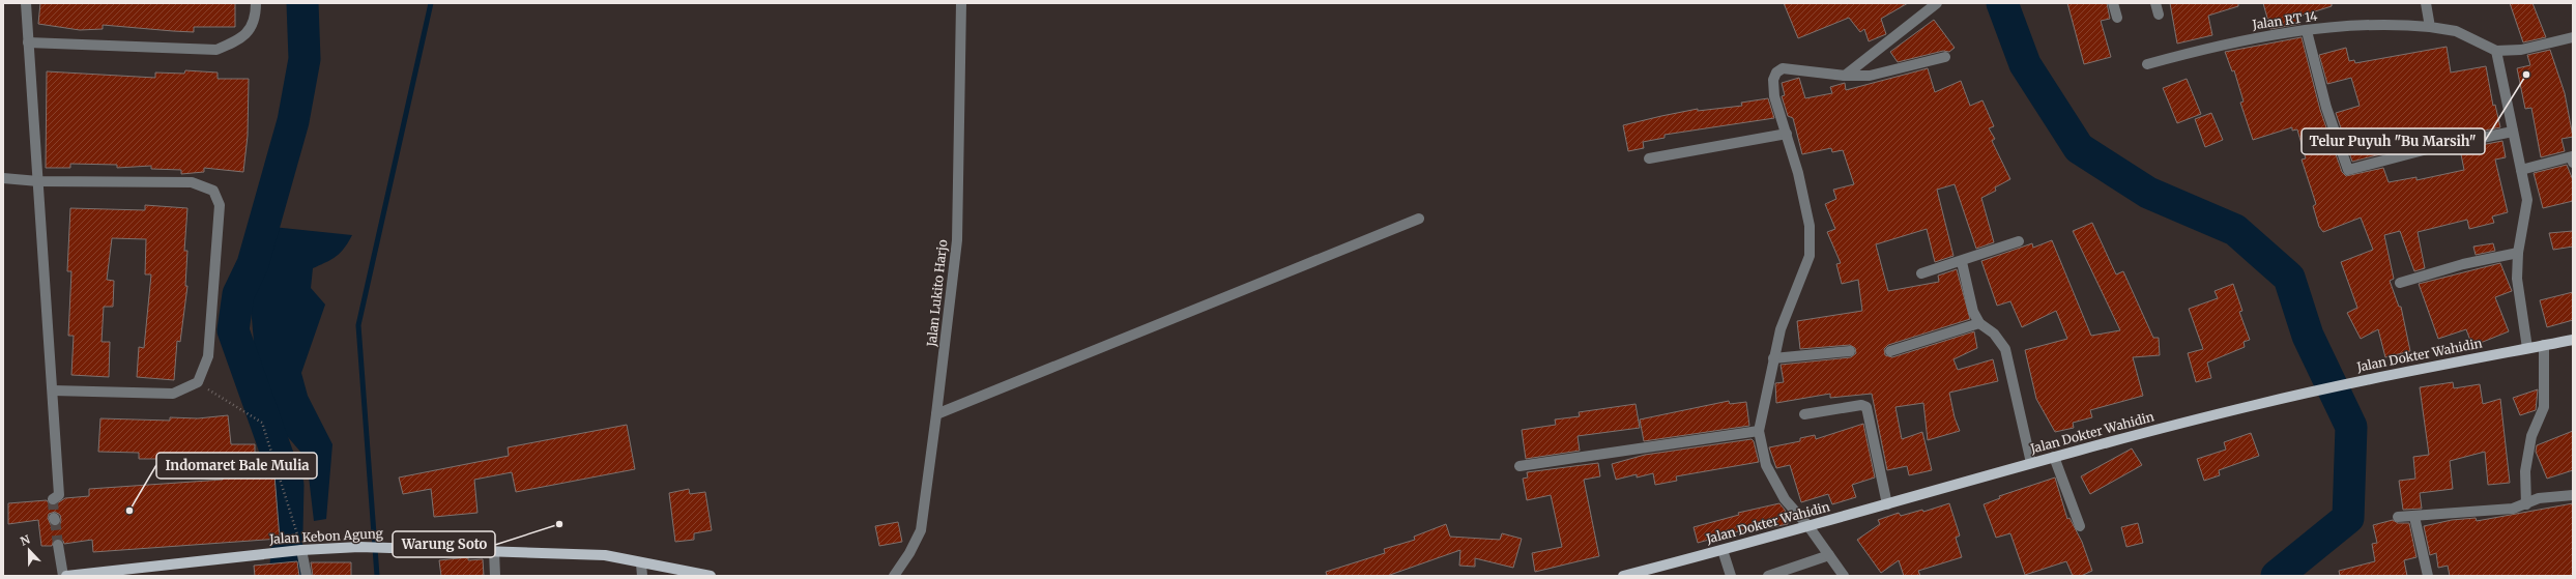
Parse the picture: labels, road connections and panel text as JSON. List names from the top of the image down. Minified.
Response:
{"streets":{"main road":["Jalan Dokter Wahidin","Jalan Kebon Agung"],"street":["Jalan RT 14","Jalan Lukito Harjo"]},"places":["Telur Puyuh \"Bu Marsih\"","Indomaret Bale Mulia","Warung Soto"],"north":"top"}
